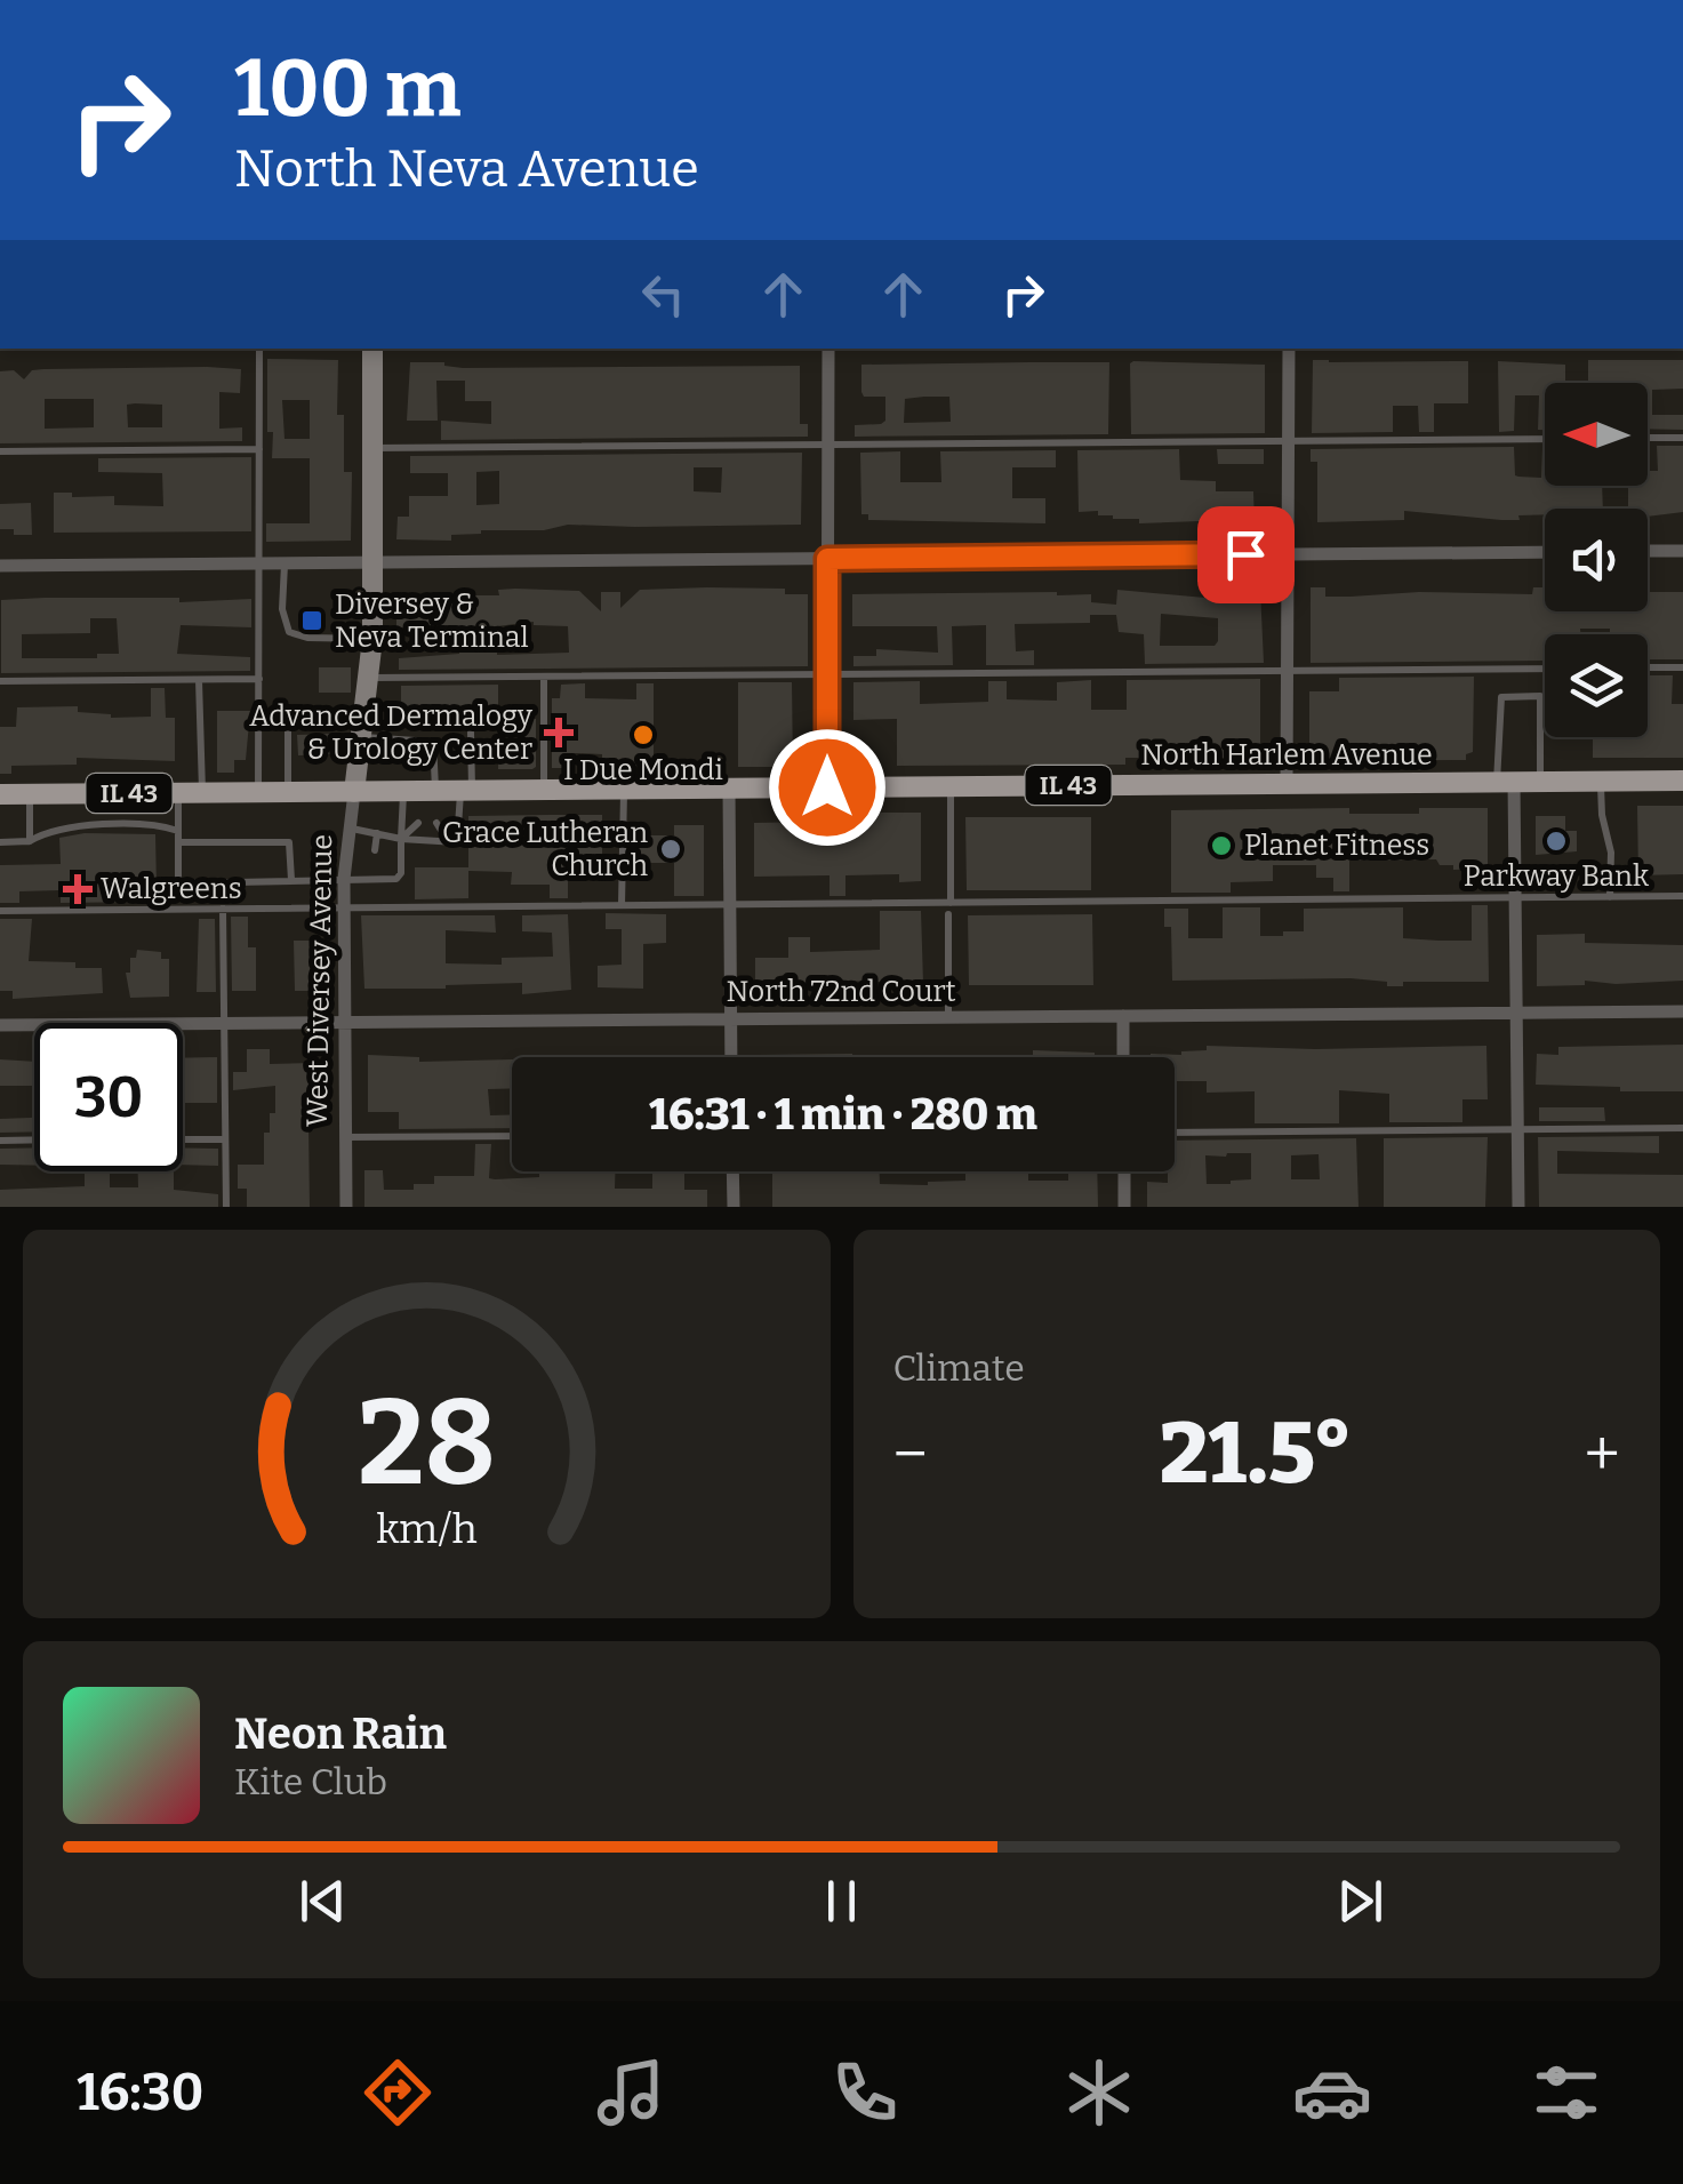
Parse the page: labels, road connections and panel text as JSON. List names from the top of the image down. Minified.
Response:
{"streets":{"main road":["North Harlem Avenue","IL 43","West Diversey Avenue"],"street":["North 72nd Court"]},"crossings":[["North Harlem Avenue","West Diversey Avenue"],["West Diversey Avenue","North 72nd Court"]],"places":{"transit":["Diversey & Neva Terminal"],"health":["Advanced Dermalogy & Urology Center","Walgreens"],"other":["I Due Mondi","Parkway Bank","Planet Fitness","Grace Lutheran Church"]},"north":"left","page":{"turn":["100 m","North Neva Avenue"],"limit":"30","trip":"16:31 · 1 min · 280 m","tile":"Climate","heat":["−","21.5°","+"],"song":["Neon Rain","Kite Club"],"tabs":"16:30","gauge":["28","km/h"]}}
